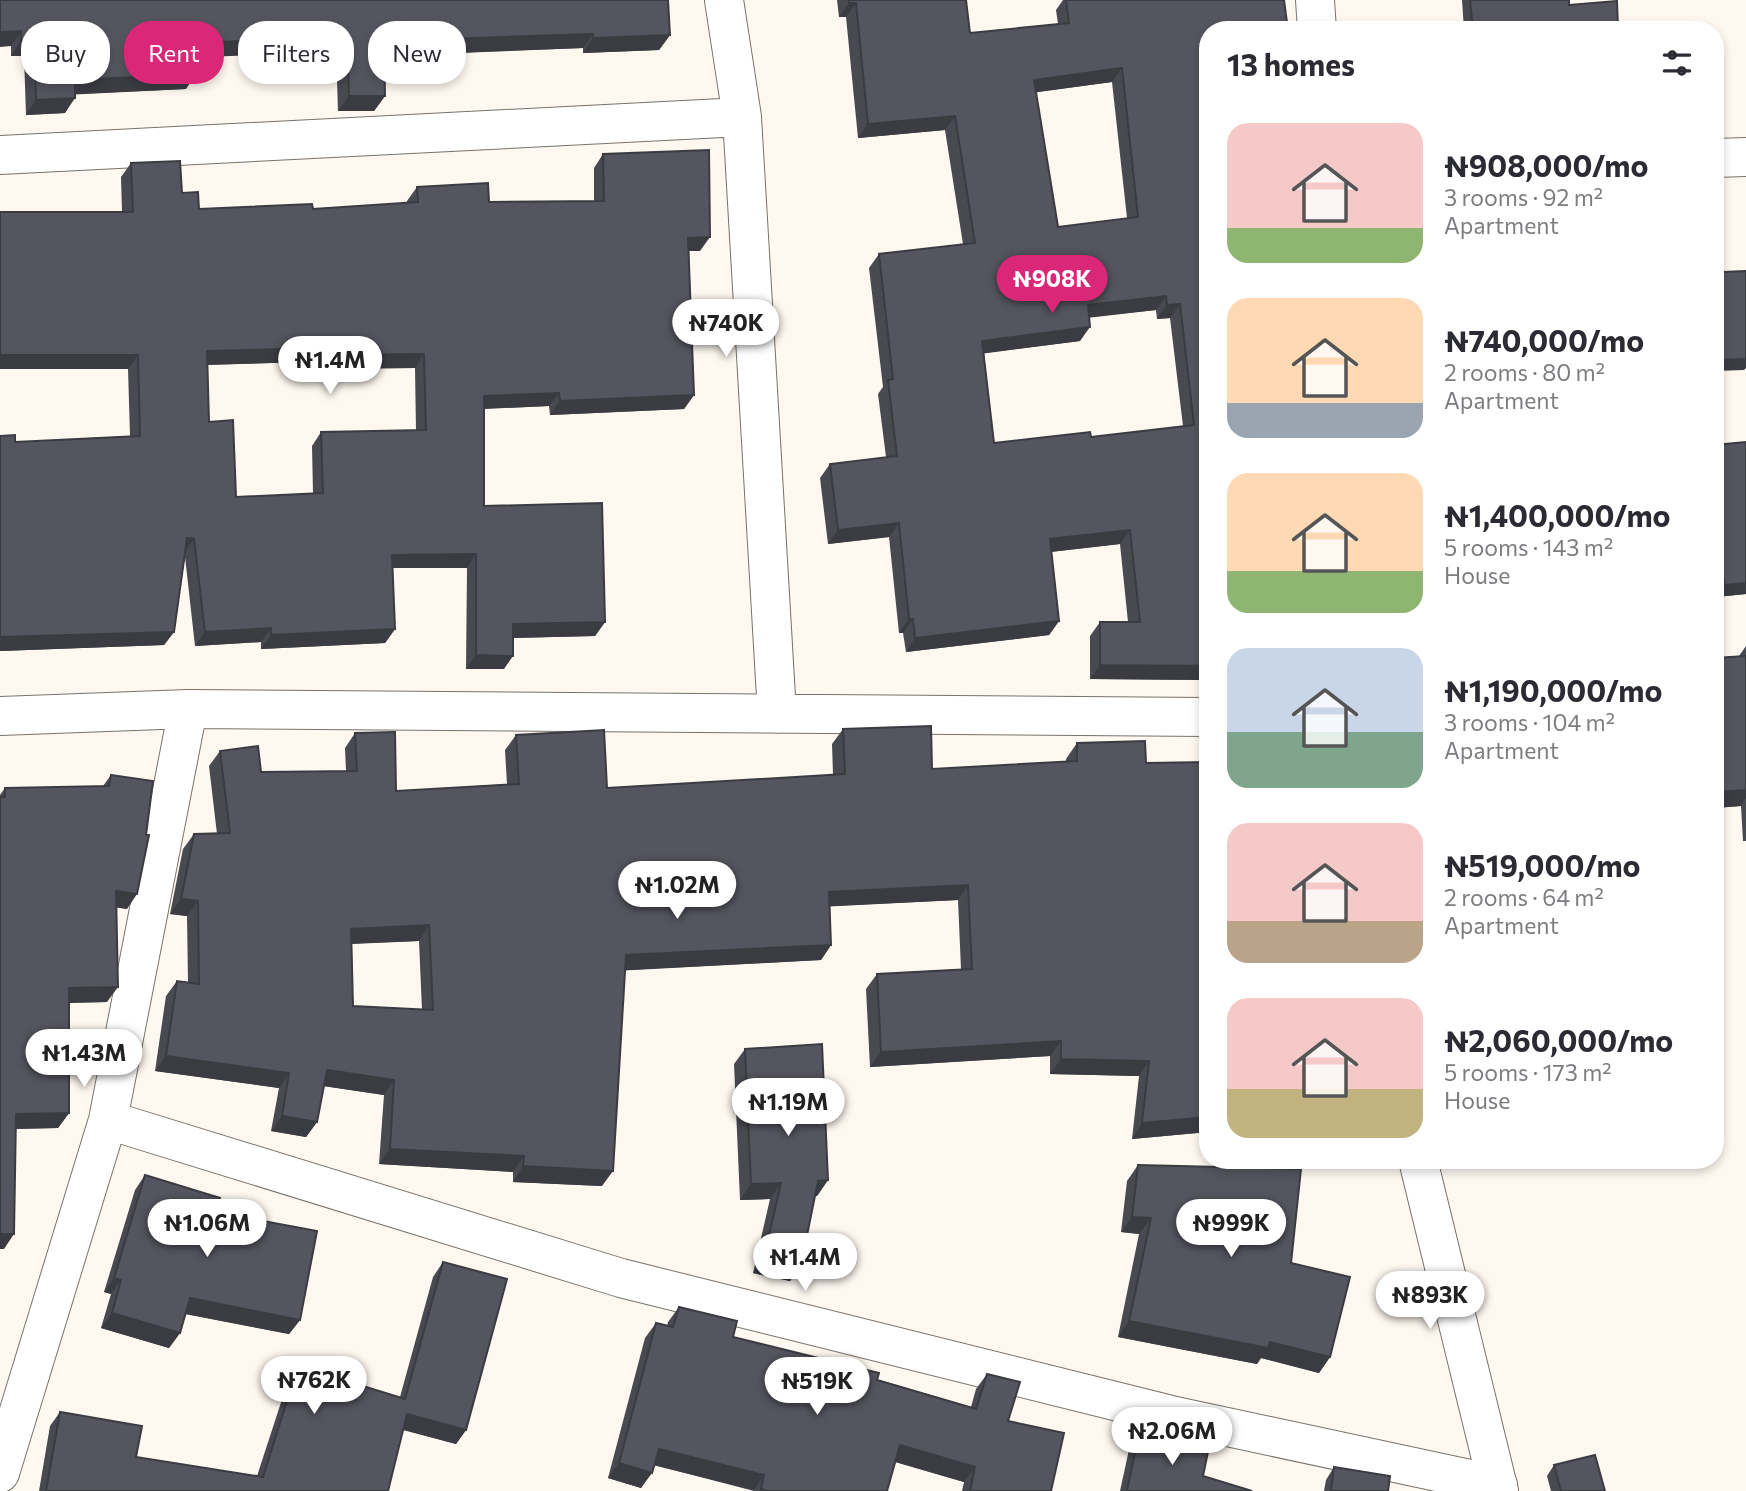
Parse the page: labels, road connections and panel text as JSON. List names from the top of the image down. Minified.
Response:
{"page":{"chip":["Buy","Rent","Filters","New"],"heading":"13 homes","list":[{"name":"₦908,000/mo","note":"3 rooms · 92 m² · Apartment"},{"name":"₦740,000/mo","note":"2 rooms · 80 m² · Apartment"},{"name":"₦1,400,000/mo","note":"5 rooms · 143 m² · House"},{"name":"₦1,190,000/mo","note":"3 rooms · 104 m² · Apartment"},{"name":"₦519,000/mo","note":"2 rooms · 64 m² · Apartment"},{"name":"₦2,060,000/mo","note":"5 rooms · 173 m² · House"}],"price":["₦908K","₦740K","₦1.4M","₦1.02M","₦1.43M","₦1.19M","₦1.06M","₦999K","₦1.4M","₦893K","₦762K","₦519K","₦2.06M"]}}
